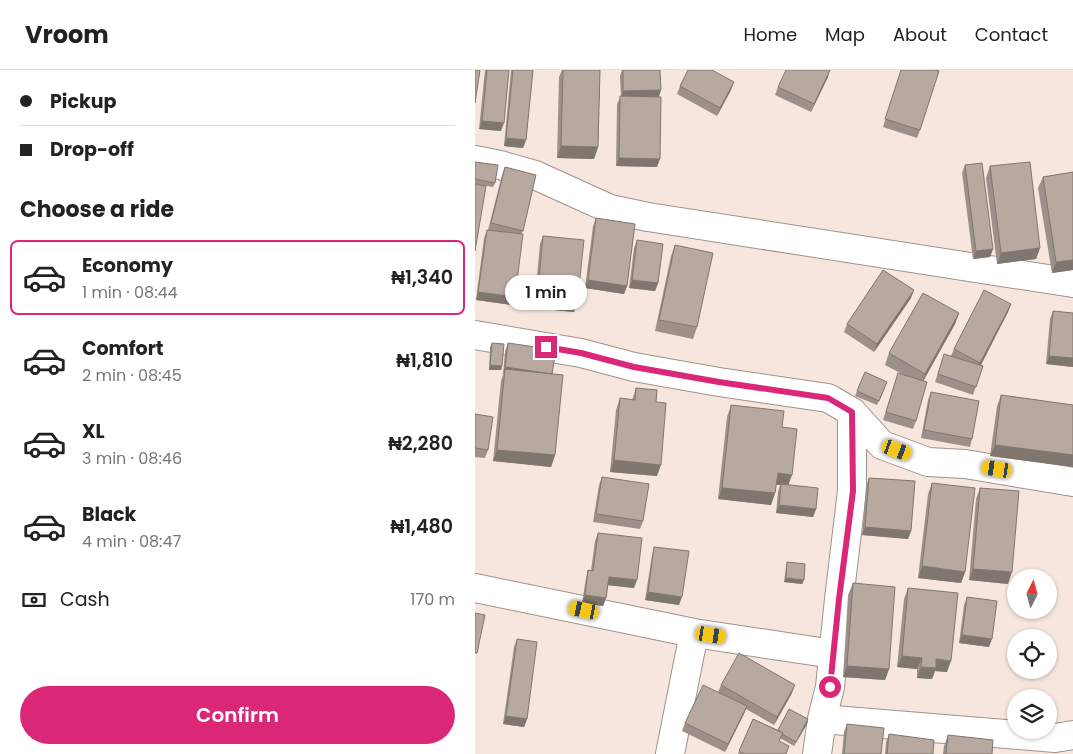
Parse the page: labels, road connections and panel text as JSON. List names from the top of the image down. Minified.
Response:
{"north":"top","page":{"header":"Vroom","nav":["Home","Map","About","Contact"],"banner":["Pickup","Drop-off"],"heading":"Choose a ride","list":[{"name":"Economy","note":"1 min · 08:44","value":"₦1,340"},{"name":"Comfort","note":"2 min · 08:45","value":"₦1,810"},{"name":"XL","note":"3 min · 08:46","value":"₦2,280"},{"name":"Black","note":"4 min · 08:47","value":"₦1,480"}],"bubble":"1 min","pay":["Cash","170 m"],"buttons":"Confirm"}}
